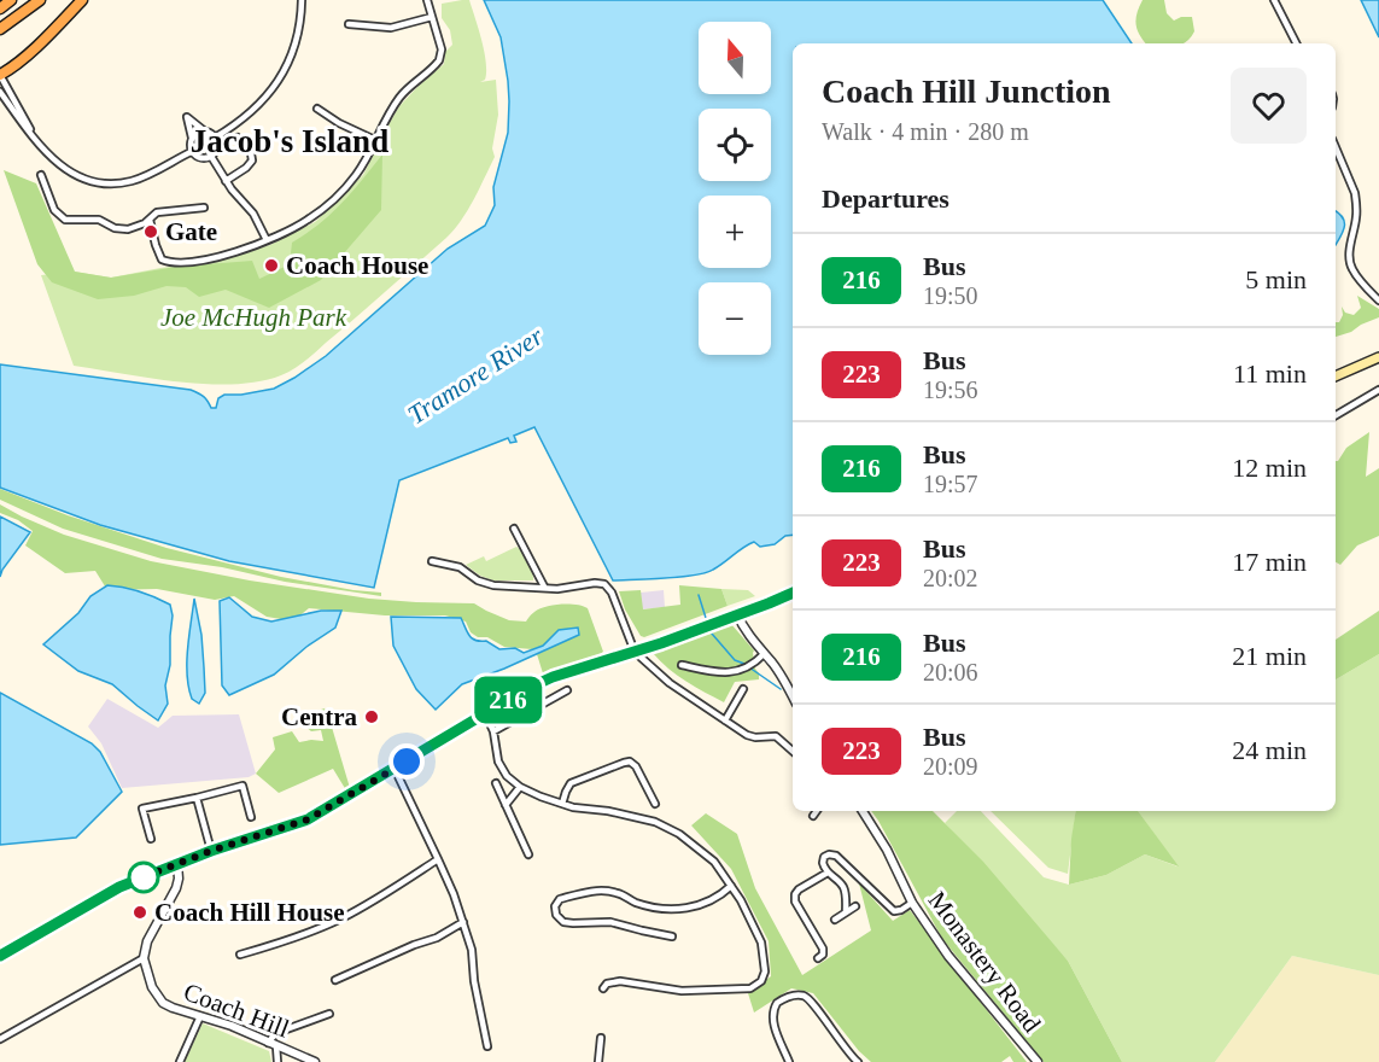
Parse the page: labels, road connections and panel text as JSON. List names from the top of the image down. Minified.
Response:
{"streets":{"street":["Monastery Road","Coach Hill"]},"districts":["Jacob's Island"],"water":["Tramore River"],"parks":["Joe McHugh Park"],"places":["Gate","Coach House","Centra","Coach Hill House"],"lines":["bus line 216"],"north":"top","page":{"on_map":"216","map_buttons":["+","−"],"heading":[["Coach Hill Junction","Walk · 4 min · 280 m"],"Departures"],"list":[{"mark":"216","name":"Bus","note":"19:50","value":"5 min"},{"mark":"223","name":"Bus","note":"19:56","value":"11 min"},{"mark":"216","name":"Bus","note":"19:57","value":"12 min"},{"mark":"223","name":"Bus","note":"20:02","value":"17 min"},{"mark":"216","name":"Bus","note":"20:06","value":"21 min"},{"mark":"223","name":"Bus","note":"20:09","value":"24 min"}]}}
